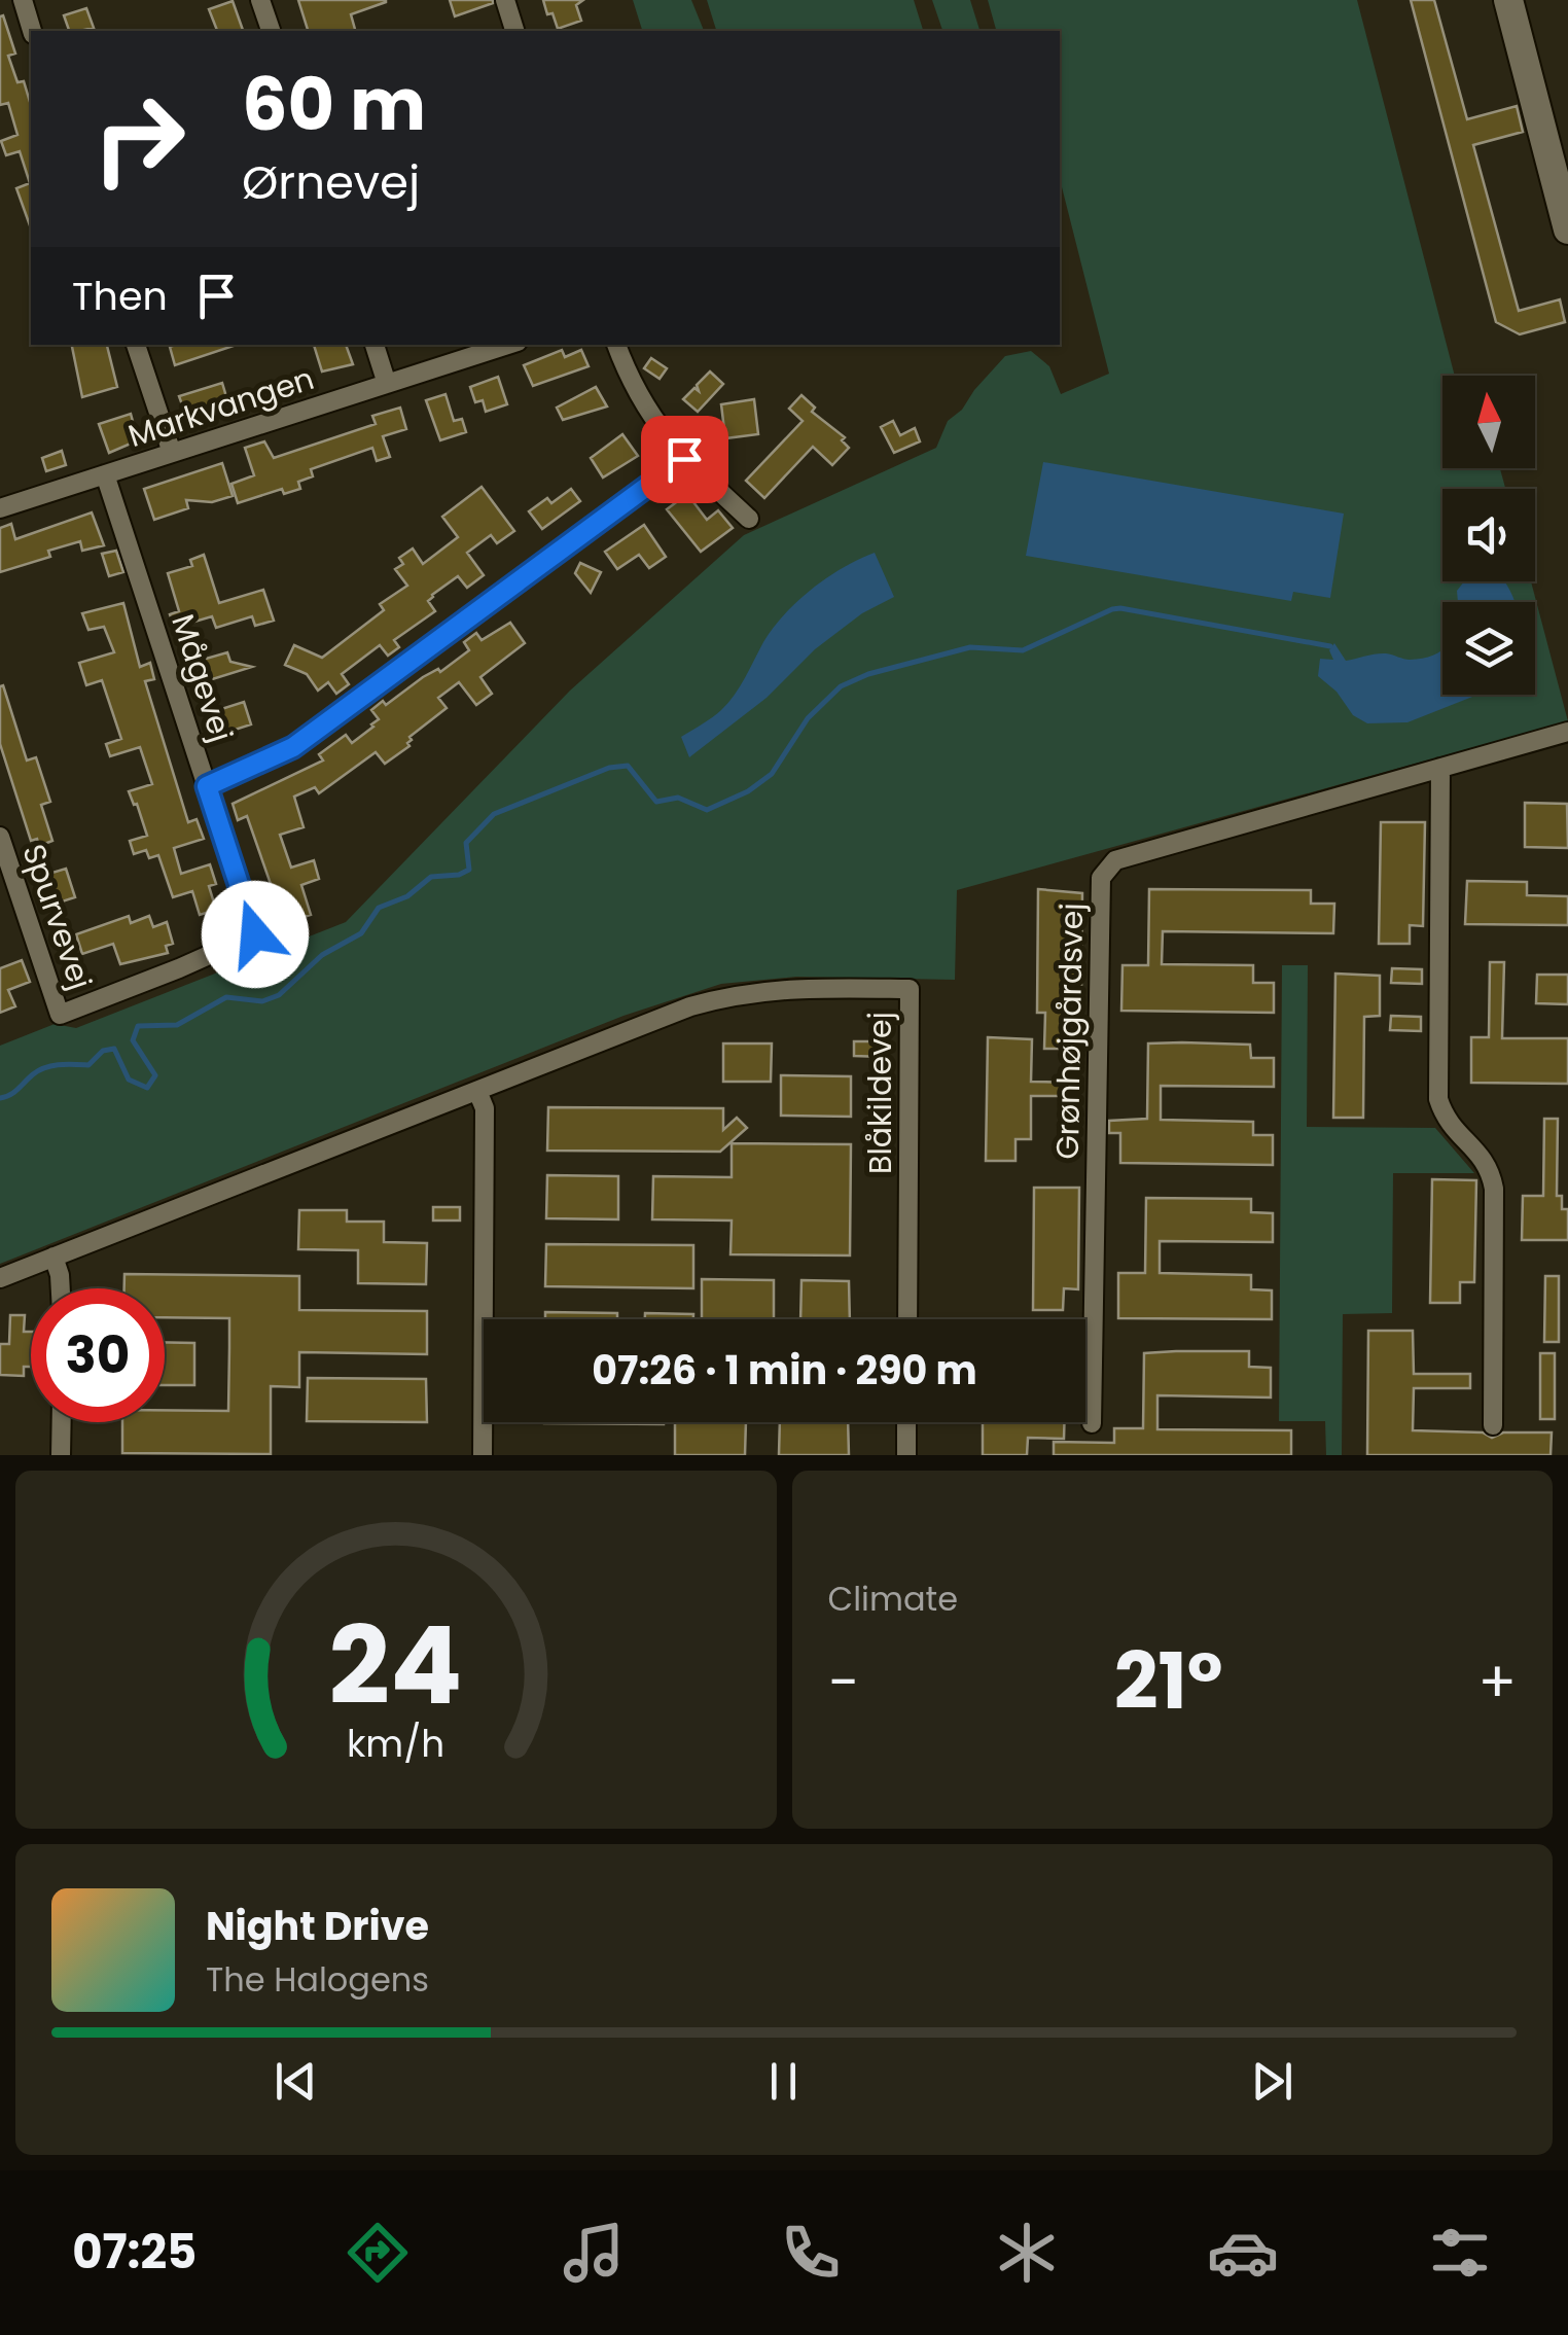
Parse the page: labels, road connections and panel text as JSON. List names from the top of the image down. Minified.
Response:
{"streets":{"street":["Markvangen","Mågevej","Spurvevej","Grønhøjgårdsvej","Blåkildevej"]},"crossings":[["Markvangen","Mågevej"],["Mågevej","Spurvevej"]],"north":"top","page":{"turn":["60 m","Ørnevej"],"then":"Then","limit":"30","trip":"07:26 · 1 min · 290 m","tile":"Climate","heat":["−","21°","+"],"song":["Night Drive","The Halogens"],"tabs":"07:25","gauge":["24","km/h"]}}
